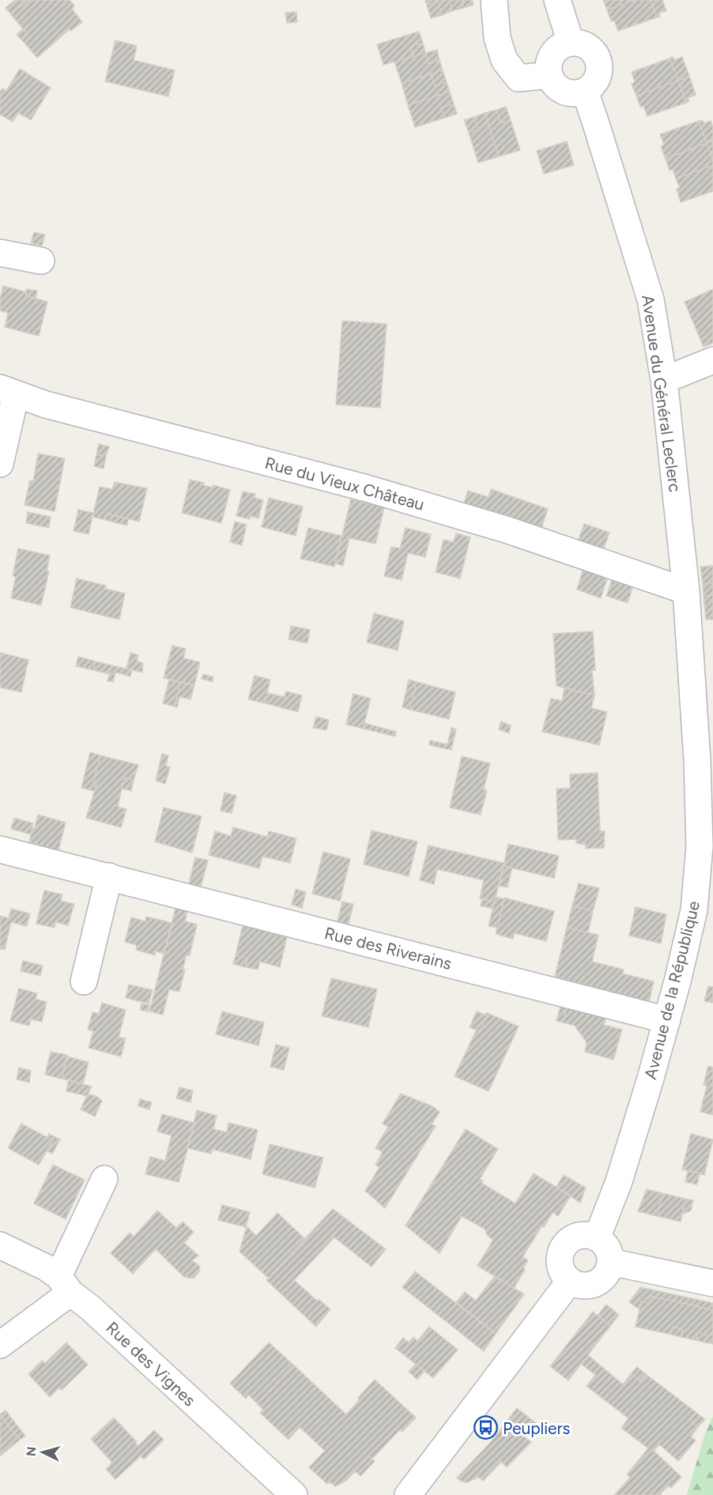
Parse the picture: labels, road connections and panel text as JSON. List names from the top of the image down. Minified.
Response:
{"streets":{"street":["Avenue du Général Leclerc","Rue du Vieux Château","Rue des Riverains","Avenue de la République","Rue des Vignes"]},"crossings":[["Avenue du Général Leclerc","Rue du Vieux Château"],["Avenue du Général Leclerc","Avenue de la République"],["Rue du Vieux Château","Avenue de la République"],["Rue des Riverains","Avenue de la République"]],"places":{"bus stop":["Peupliers"]},"north":"left"}
